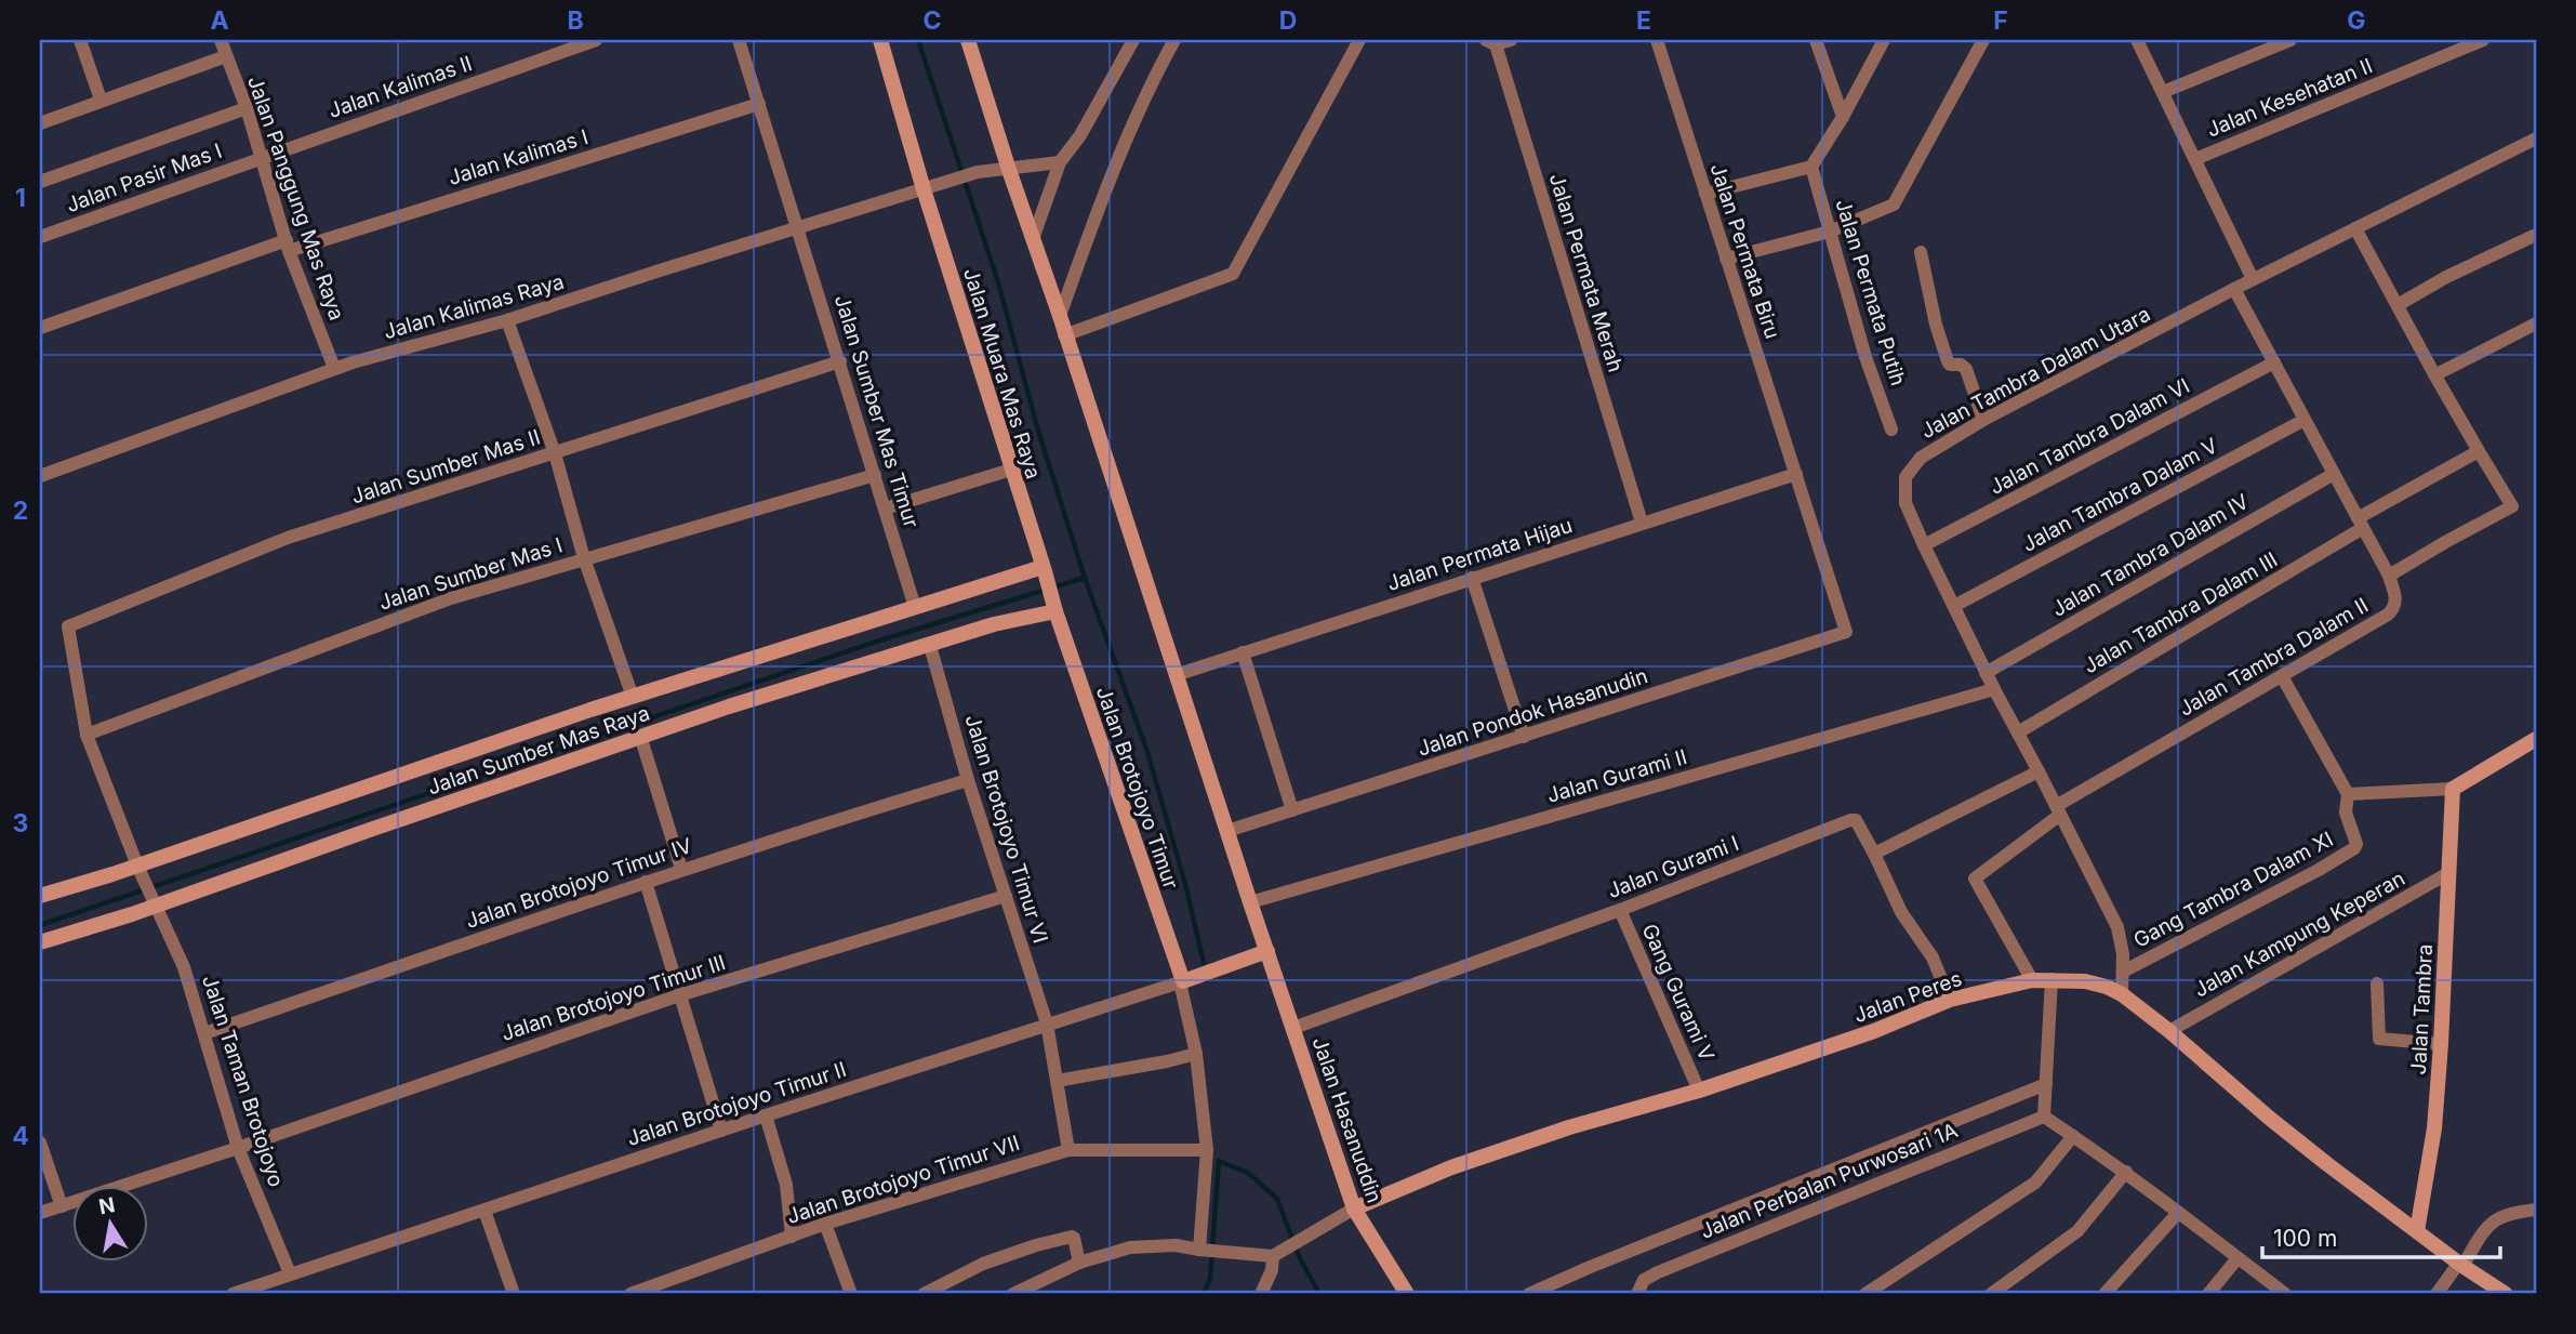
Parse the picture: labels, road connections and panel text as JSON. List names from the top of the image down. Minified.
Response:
{"streets":{"street":["Jalan Kalimas II","Jalan Kesehatan II","Jalan Kalimas I","Jalan Pasir Mas I","Jalan Panggung Mas Raya","Jalan Permata Biru","Jalan Permata Merah","Jalan Permata Putih","Jalan Kalimas Raya","Jalan Tambra Dalam Utara","Jalan Muara Mas Raya","Jalan Sumber Mas Timur","Jalan Tambra Dalam VI","Jalan Sumber Mas II","Jalan Tambra Dalam V","Jalan Permata Hijau","Jalan Tambra Dalam IV","Jalan Sumber Mas I","Jalan Tambra Dalam III","Jalan Tambra Dalam II","Jalan Pondok Hasanudin","Jalan Sumber Mas Raya","Jalan Gurami II","Jalan Brotojoyo Timur","Jalan Brotojoyo Timur VI","Jalan Gurami I","Jalan Brotojoyo Timur IV","Gang Tambra Dalam XI","Jalan Kampung Keperan","Gang Gurami V","Jalan Peres","Jalan Brotojoyo Timur III","Jalan Tambra","Jalan Taman Brotojoyo","Jalan Brotojoyo Timur II","Jalan Hasanuddin","Jalan Brotojoyo Timur VII","Jalan Perbalan Purwosari 1A"]},"crossings":[["Jalan Kalimas II","Jalan Pasir Mas I"],["Jalan Kalimas II","Jalan Panggung Mas Raya"],["Jalan Kalimas I","Jalan Panggung Mas Raya"],["Jalan Kalimas I","Jalan Sumber Mas Timur"],["Jalan Pasir Mas I","Jalan Panggung Mas Raya"],["Jalan Panggung Mas Raya","Jalan Kalimas Raya"],["Jalan Permata Biru","Jalan Permata Hijau"],["Jalan Permata Biru","Jalan Pondok Hasanudin"],["Jalan Permata Merah","Jalan Permata Hijau"],["Jalan Kalimas Raya","Jalan Muara Mas Raya"],["Jalan Kalimas Raya","Jalan Sumber Mas Timur"],["Jalan Kalimas Raya","Jalan Hasanuddin"],["Jalan Tambra Dalam Utara","Jalan Tambra Dalam VI"],["Jalan Tambra Dalam Utara","Jalan Tambra Dalam V"],["Jalan Tambra Dalam Utara","Jalan Tambra Dalam IV"],["Jalan Tambra Dalam Utara","Jalan Tambra Dalam III"],["Jalan Tambra Dalam Utara","Jalan Tambra Dalam II"],["Jalan Tambra Dalam Utara","Jalan Gurami II"],["Jalan Tambra Dalam Utara","Gang Tambra Dalam XI"],["Jalan Tambra Dalam Utara","Jalan Peres"],["Jalan Muara Mas Raya","Jalan Sumber Mas Raya"],["Jalan Muara Mas Raya","Jalan Brotojoyo Timur"],["Jalan Sumber Mas Timur","Jalan Sumber Mas II"],["Jalan Sumber Mas Timur","Jalan Sumber Mas I"],["Jalan Sumber Mas Timur","Jalan Sumber Mas Raya"],["Jalan Tambra Dalam VI","Jalan Tambra Dalam II"],["Jalan Sumber Mas II","Jalan Taman Brotojoyo"],["Jalan Tambra Dalam V","Jalan Tambra Dalam II"],["Jalan Permata Hijau","Jalan Hasanuddin"],["Jalan Tambra Dalam IV","Jalan Tambra Dalam II"],["Jalan Sumber Mas I","Jalan Taman Brotojoyo"],["Jalan Tambra Dalam III","Jalan Tambra Dalam II"],["Jalan Tambra Dalam II","Jalan Peres"],["Jalan Pondok Hasanudin","Jalan Hasanuddin"],["Jalan Sumber Mas Raya","Jalan Brotojoyo Timur"],["Jalan Sumber Mas Raya","Jalan Brotojoyo Timur VI"],["Jalan Sumber Mas Raya","Jalan Taman Brotojoyo"],["Jalan Gurami II","Jalan Hasanuddin"],["Jalan Brotojoyo Timur","Jalan Brotojoyo Timur II"],["Jalan Brotojoyo Timur VI","Jalan Brotojoyo Timur IV"],["Jalan Brotojoyo Timur VI","Jalan Brotojoyo Timur III"],["Jalan Brotojoyo Timur VI","Jalan Brotojoyo Timur II"],["Jalan Gurami I","Gang Gurami V"],["Jalan Gurami I","Jalan Hasanuddin"],["Jalan Brotojoyo Timur IV","Jalan Taman Brotojoyo"],["Jalan Kampung Keperan","Jalan Peres"],["Jalan Kampung Keperan","Jalan Tambra"],["Gang Gurami V","Jalan Peres"],["Jalan Peres","Jalan Tambra"],["Jalan Peres","Jalan Hasanuddin"],["Jalan Brotojoyo Timur III","Jalan Taman Brotojoyo"],["Jalan Taman Brotojoyo","Jalan Brotojoyo Timur II"]],"scale_bar":"100 m","north":"top","grid":{"columns":["A","B","C","D","E","F","G"],"rows":["1","2","3","4"]}}
